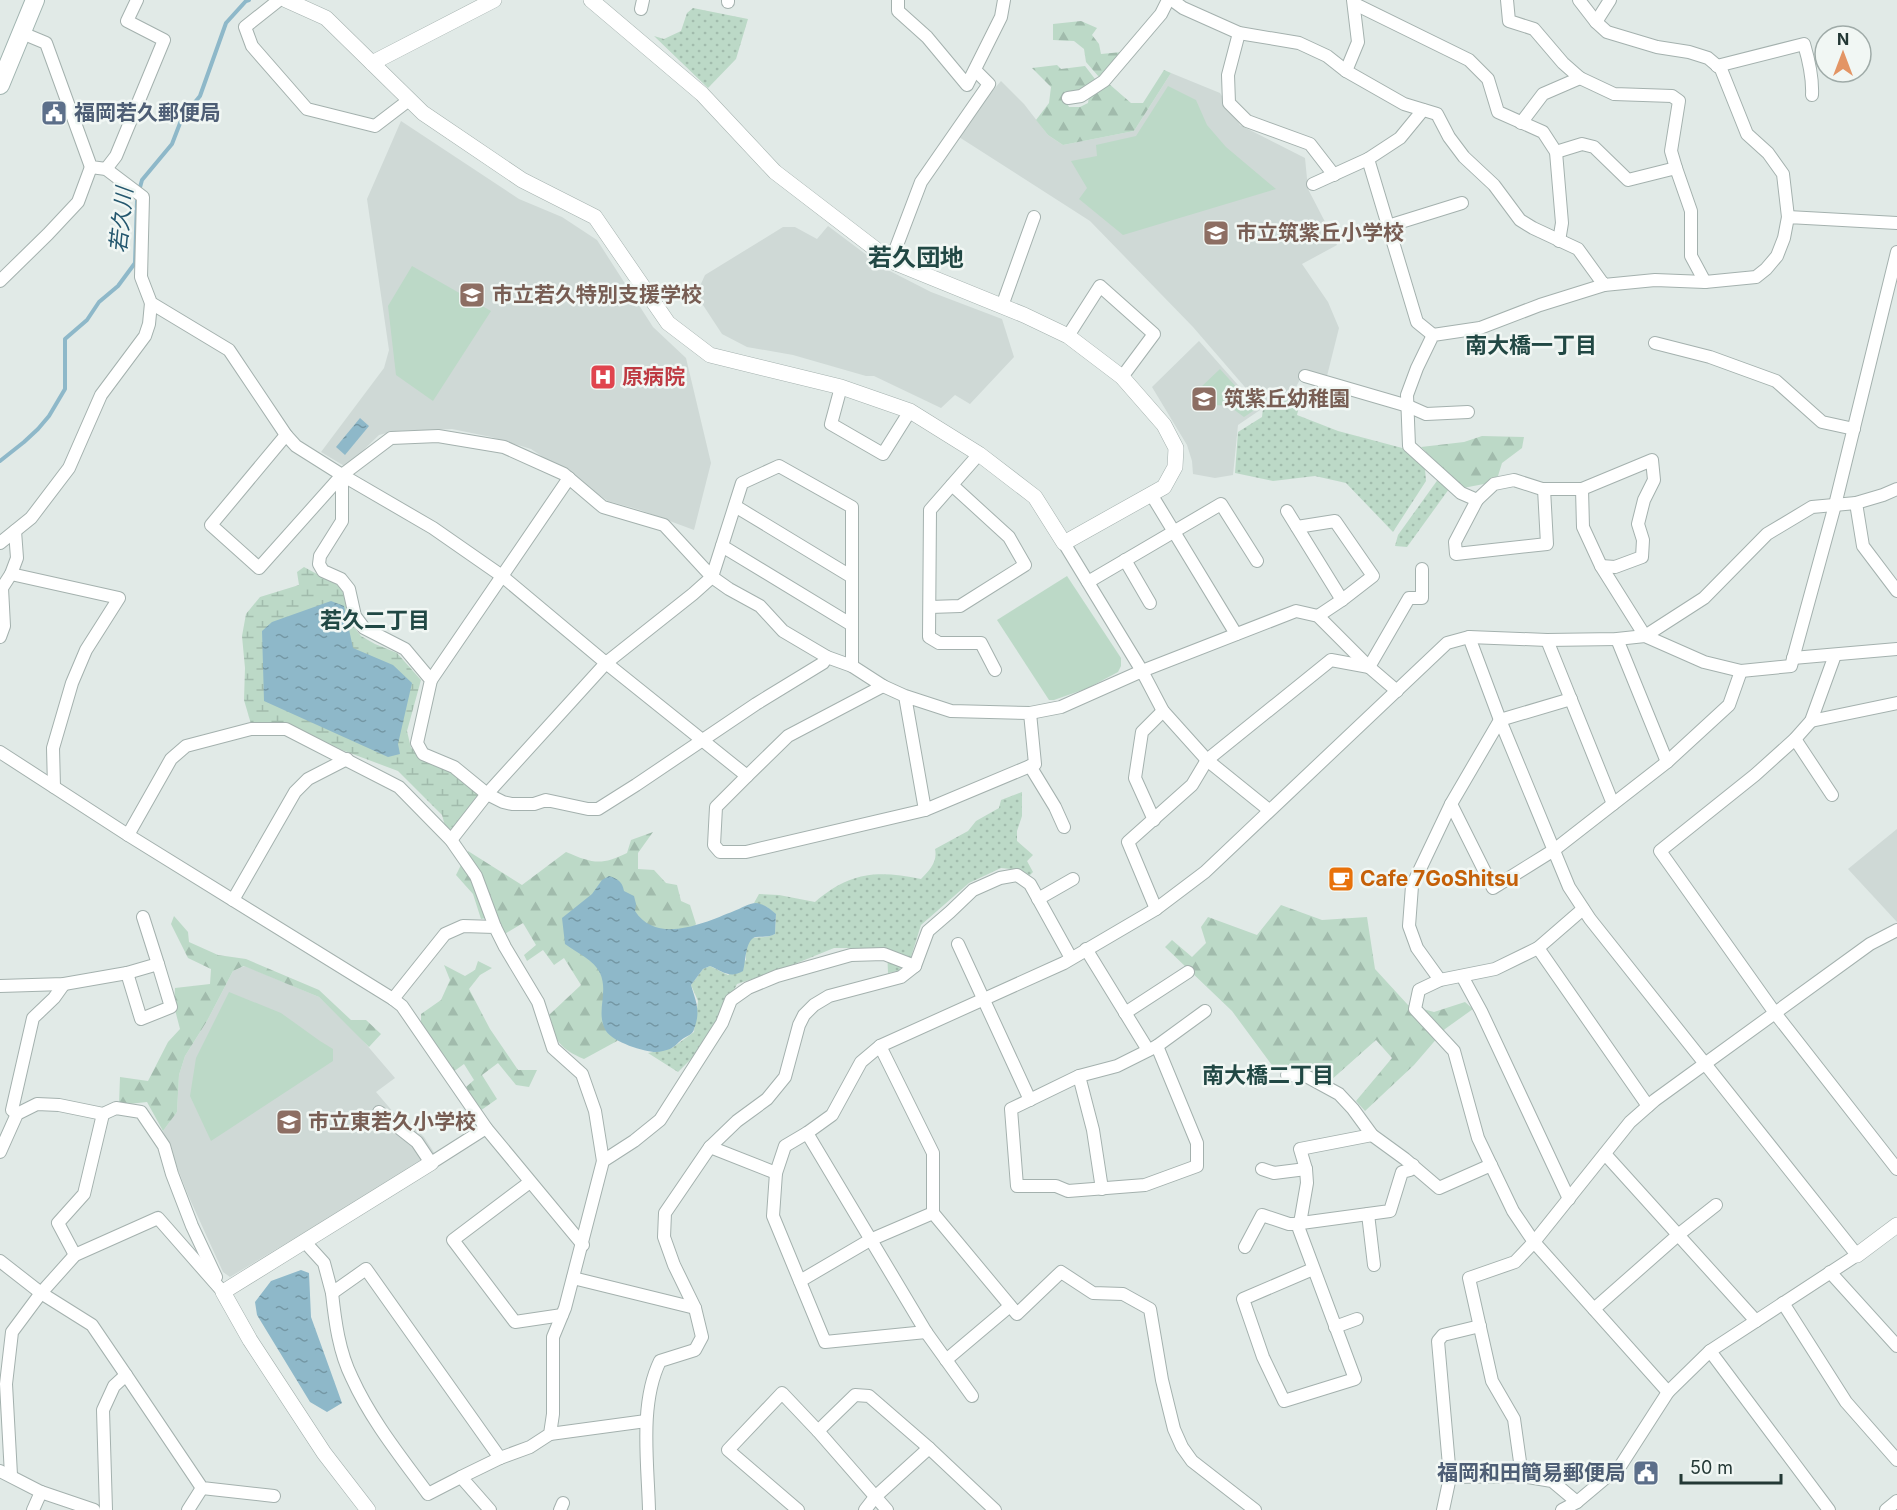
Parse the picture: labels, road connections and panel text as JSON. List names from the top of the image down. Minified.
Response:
{"districts":["若久団地","南大橋一丁目","若久二丁目","南大橋二丁目"],"water":["若久川"],"places":{"public building":["福岡若久郵便局","福岡和田簡易郵便局"],"school or university":["市立筑紫丘小学校","市立若久特別支援学校","筑紫丘幼稚園","市立東若久小学校"],"hospital":["原病院"],"cafe":["Cafe 7GoShitsu"]},"scale_bar":"50 m","north":"top"}
